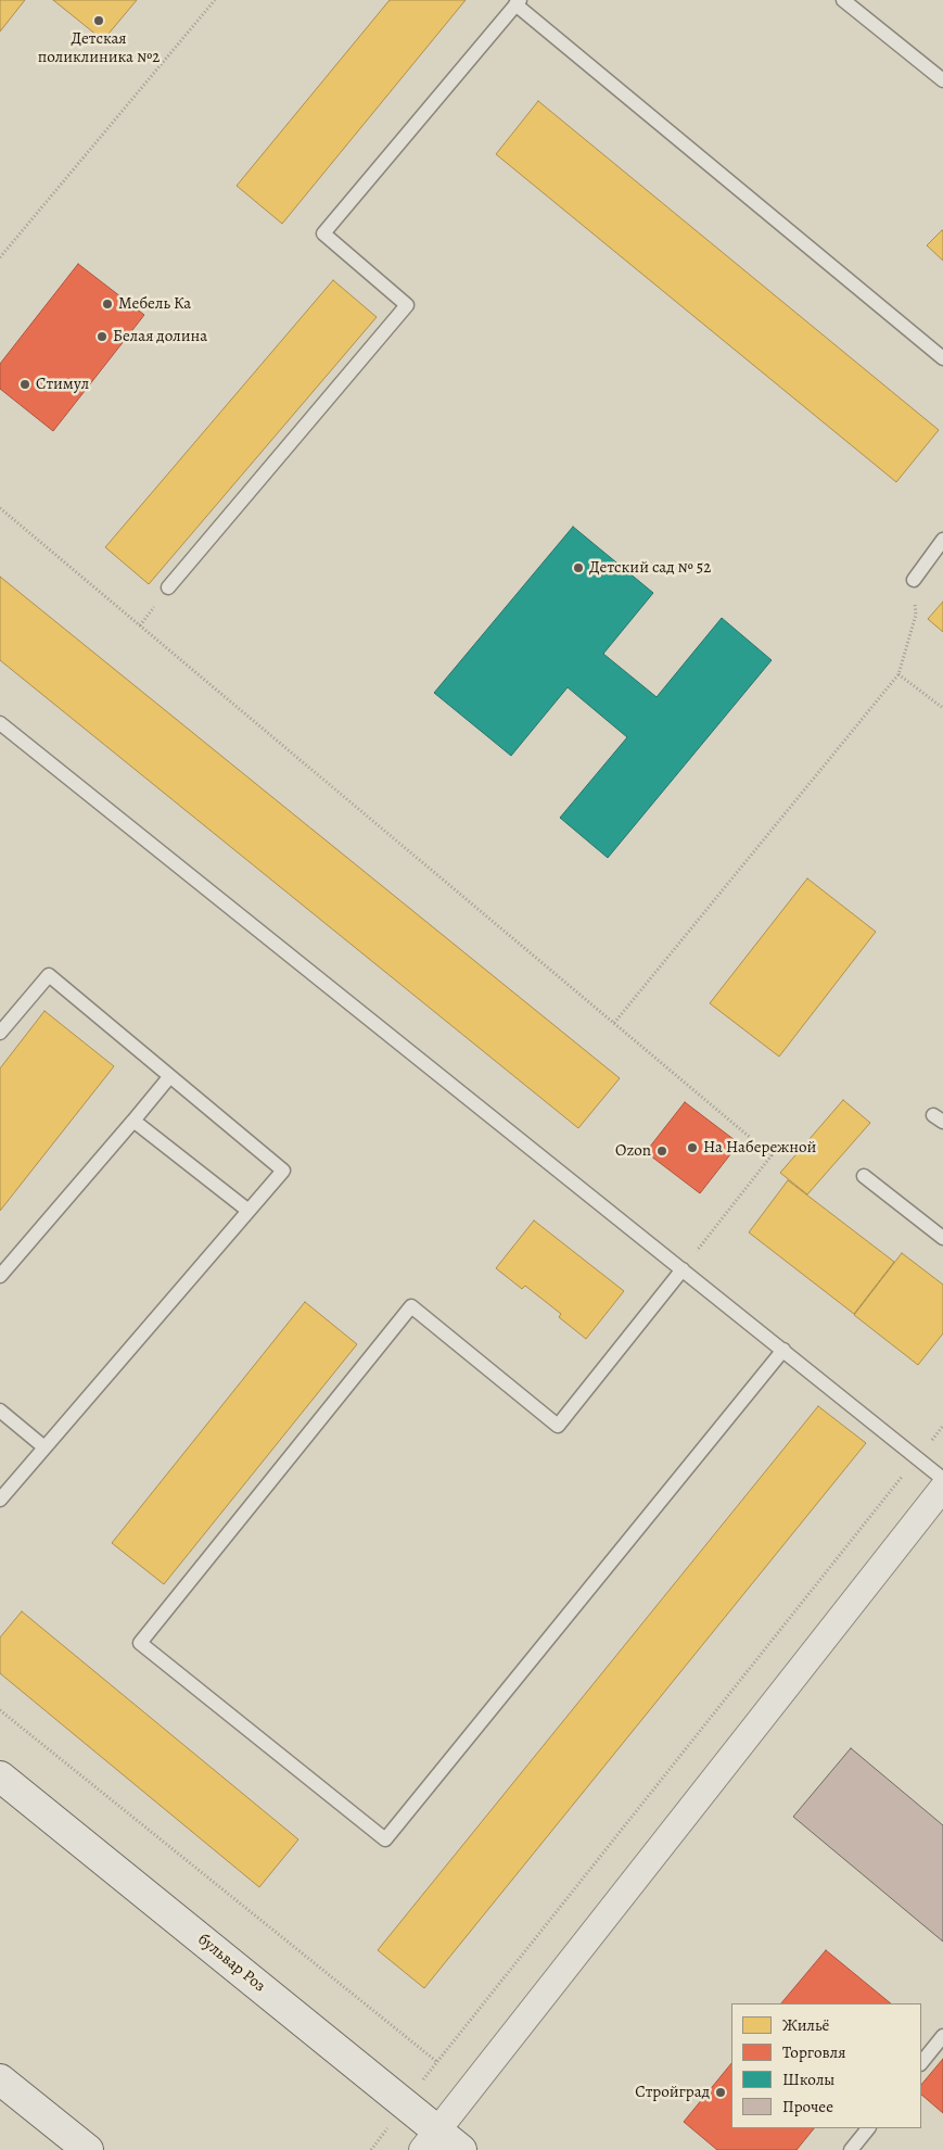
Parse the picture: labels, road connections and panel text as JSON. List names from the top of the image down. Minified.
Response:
{"streets":{"street":["бульвар Роз"]},"places":["Детская поликлиника №2","Мебель Ка","Белая долина","Стимул","Детский сад № 52","На Набережной","Ozon","Стройград"],"legend":["Жильё","Торговля","Школы","Прочее"]}
